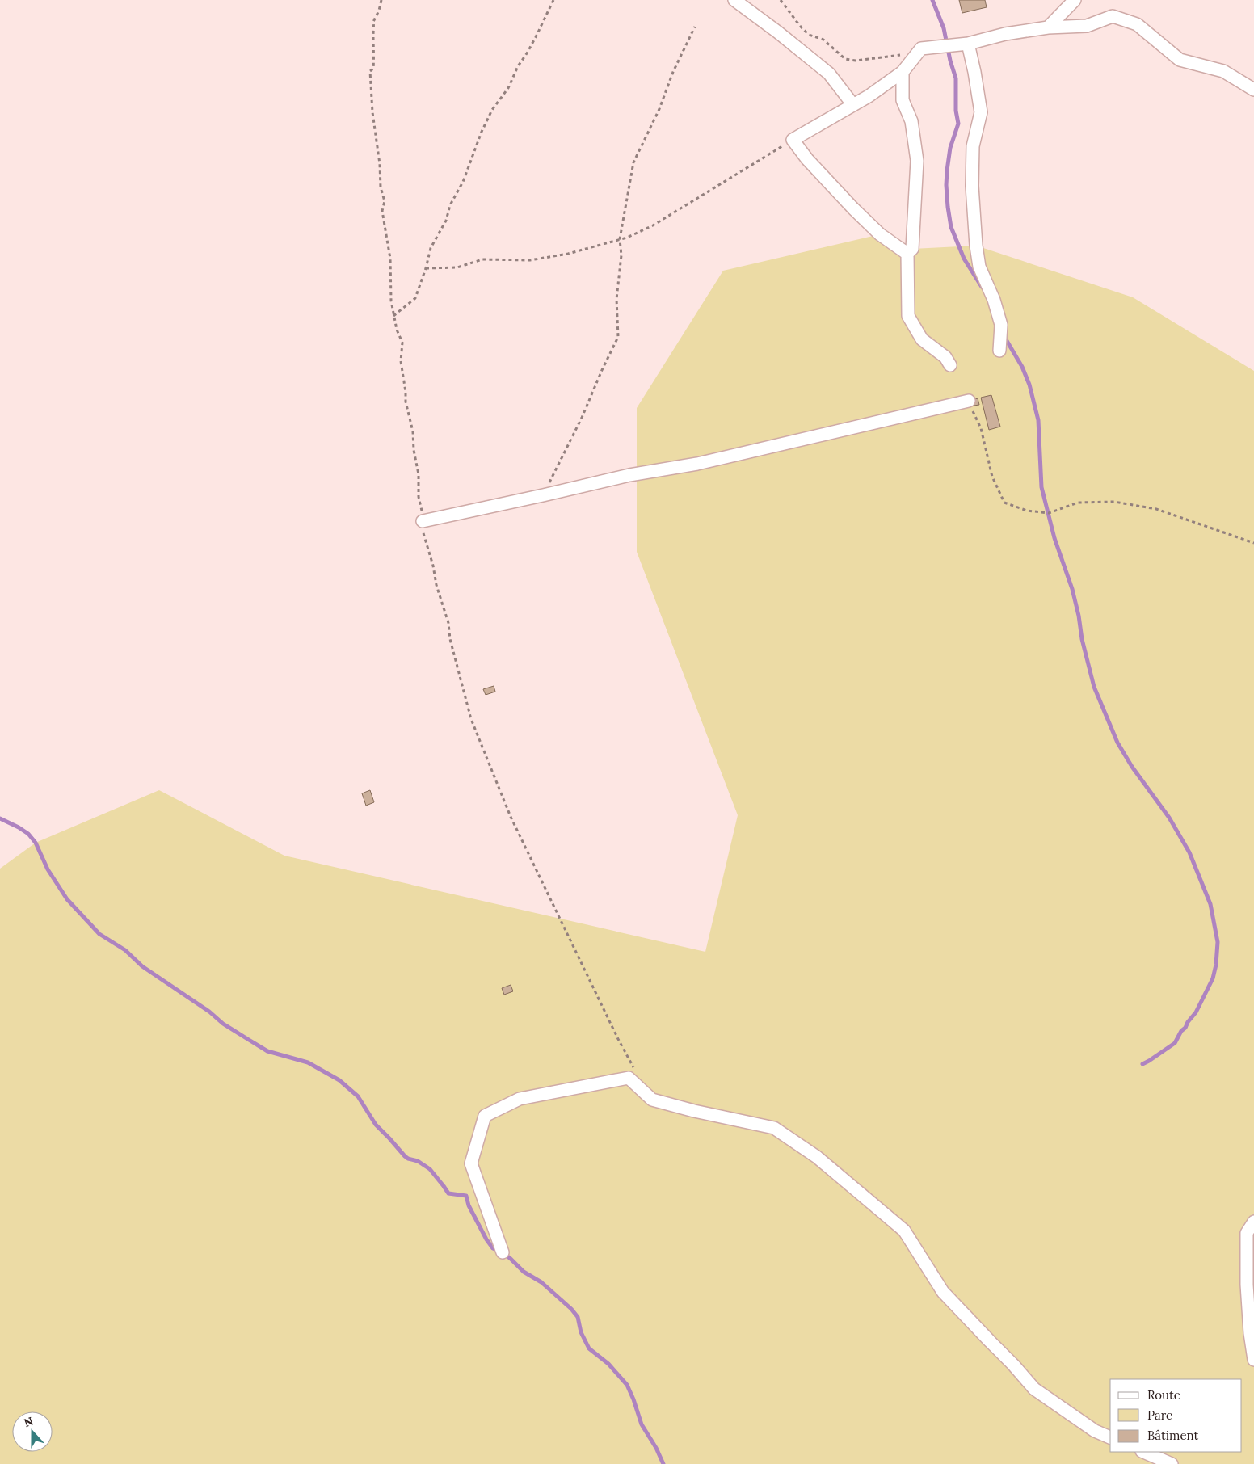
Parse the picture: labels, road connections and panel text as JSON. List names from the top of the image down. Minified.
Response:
{"legend":["Route","Parc","Bâtiment"],"north":"top"}
